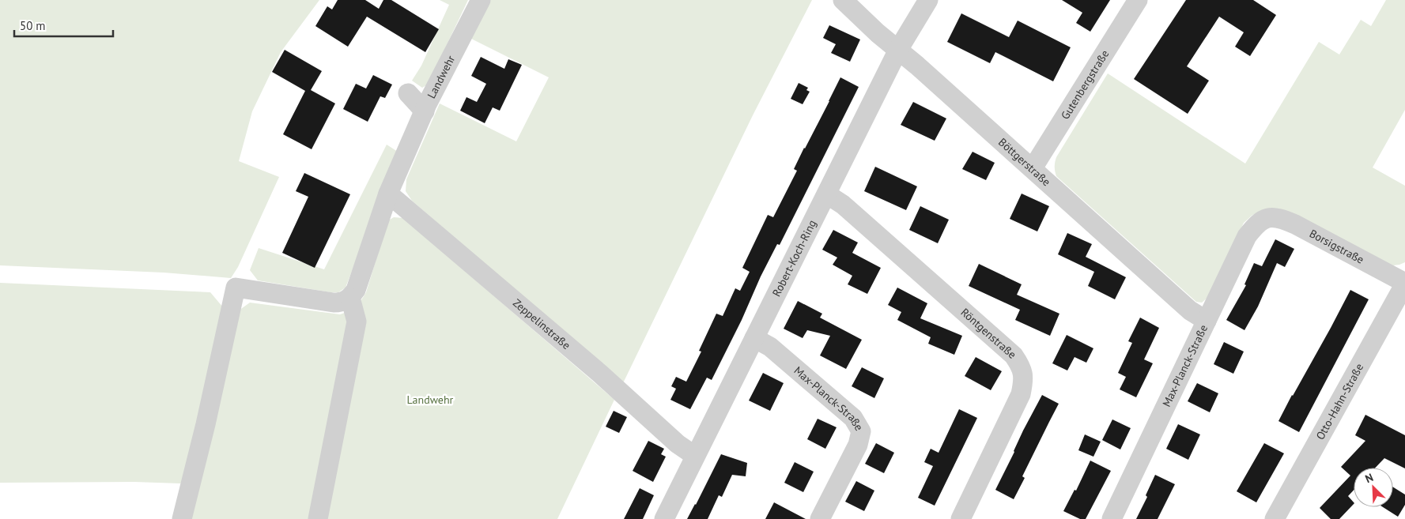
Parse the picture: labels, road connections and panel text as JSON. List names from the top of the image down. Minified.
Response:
{"streets":{"street":["Landwehr","Gutenbergstraße","Böttgerstraße","Borsigstraße","Robert-Koch-Ring","Zeppelinstraße","Röntgenstraße","Max-Planck-Straße","Otto-Hahn-Straße"]},"crossings":[["Landwehr","Zeppelinstraße"],["Gutenbergstraße","Böttgerstraße"],["Böttgerstraße","Robert-Koch-Ring"],["Böttgerstraße","Max-Planck-Straße"],["Borsigstraße","Max-Planck-Straße"],["Borsigstraße","Otto-Hahn-Straße"],["Robert-Koch-Ring","Zeppelinstraße"],["Robert-Koch-Ring","Röntgenstraße"],["Robert-Koch-Ring","Max-Planck-Straße"]],"parks":["Landwehr"],"scale_bar":"50 m","north":"top left"}
